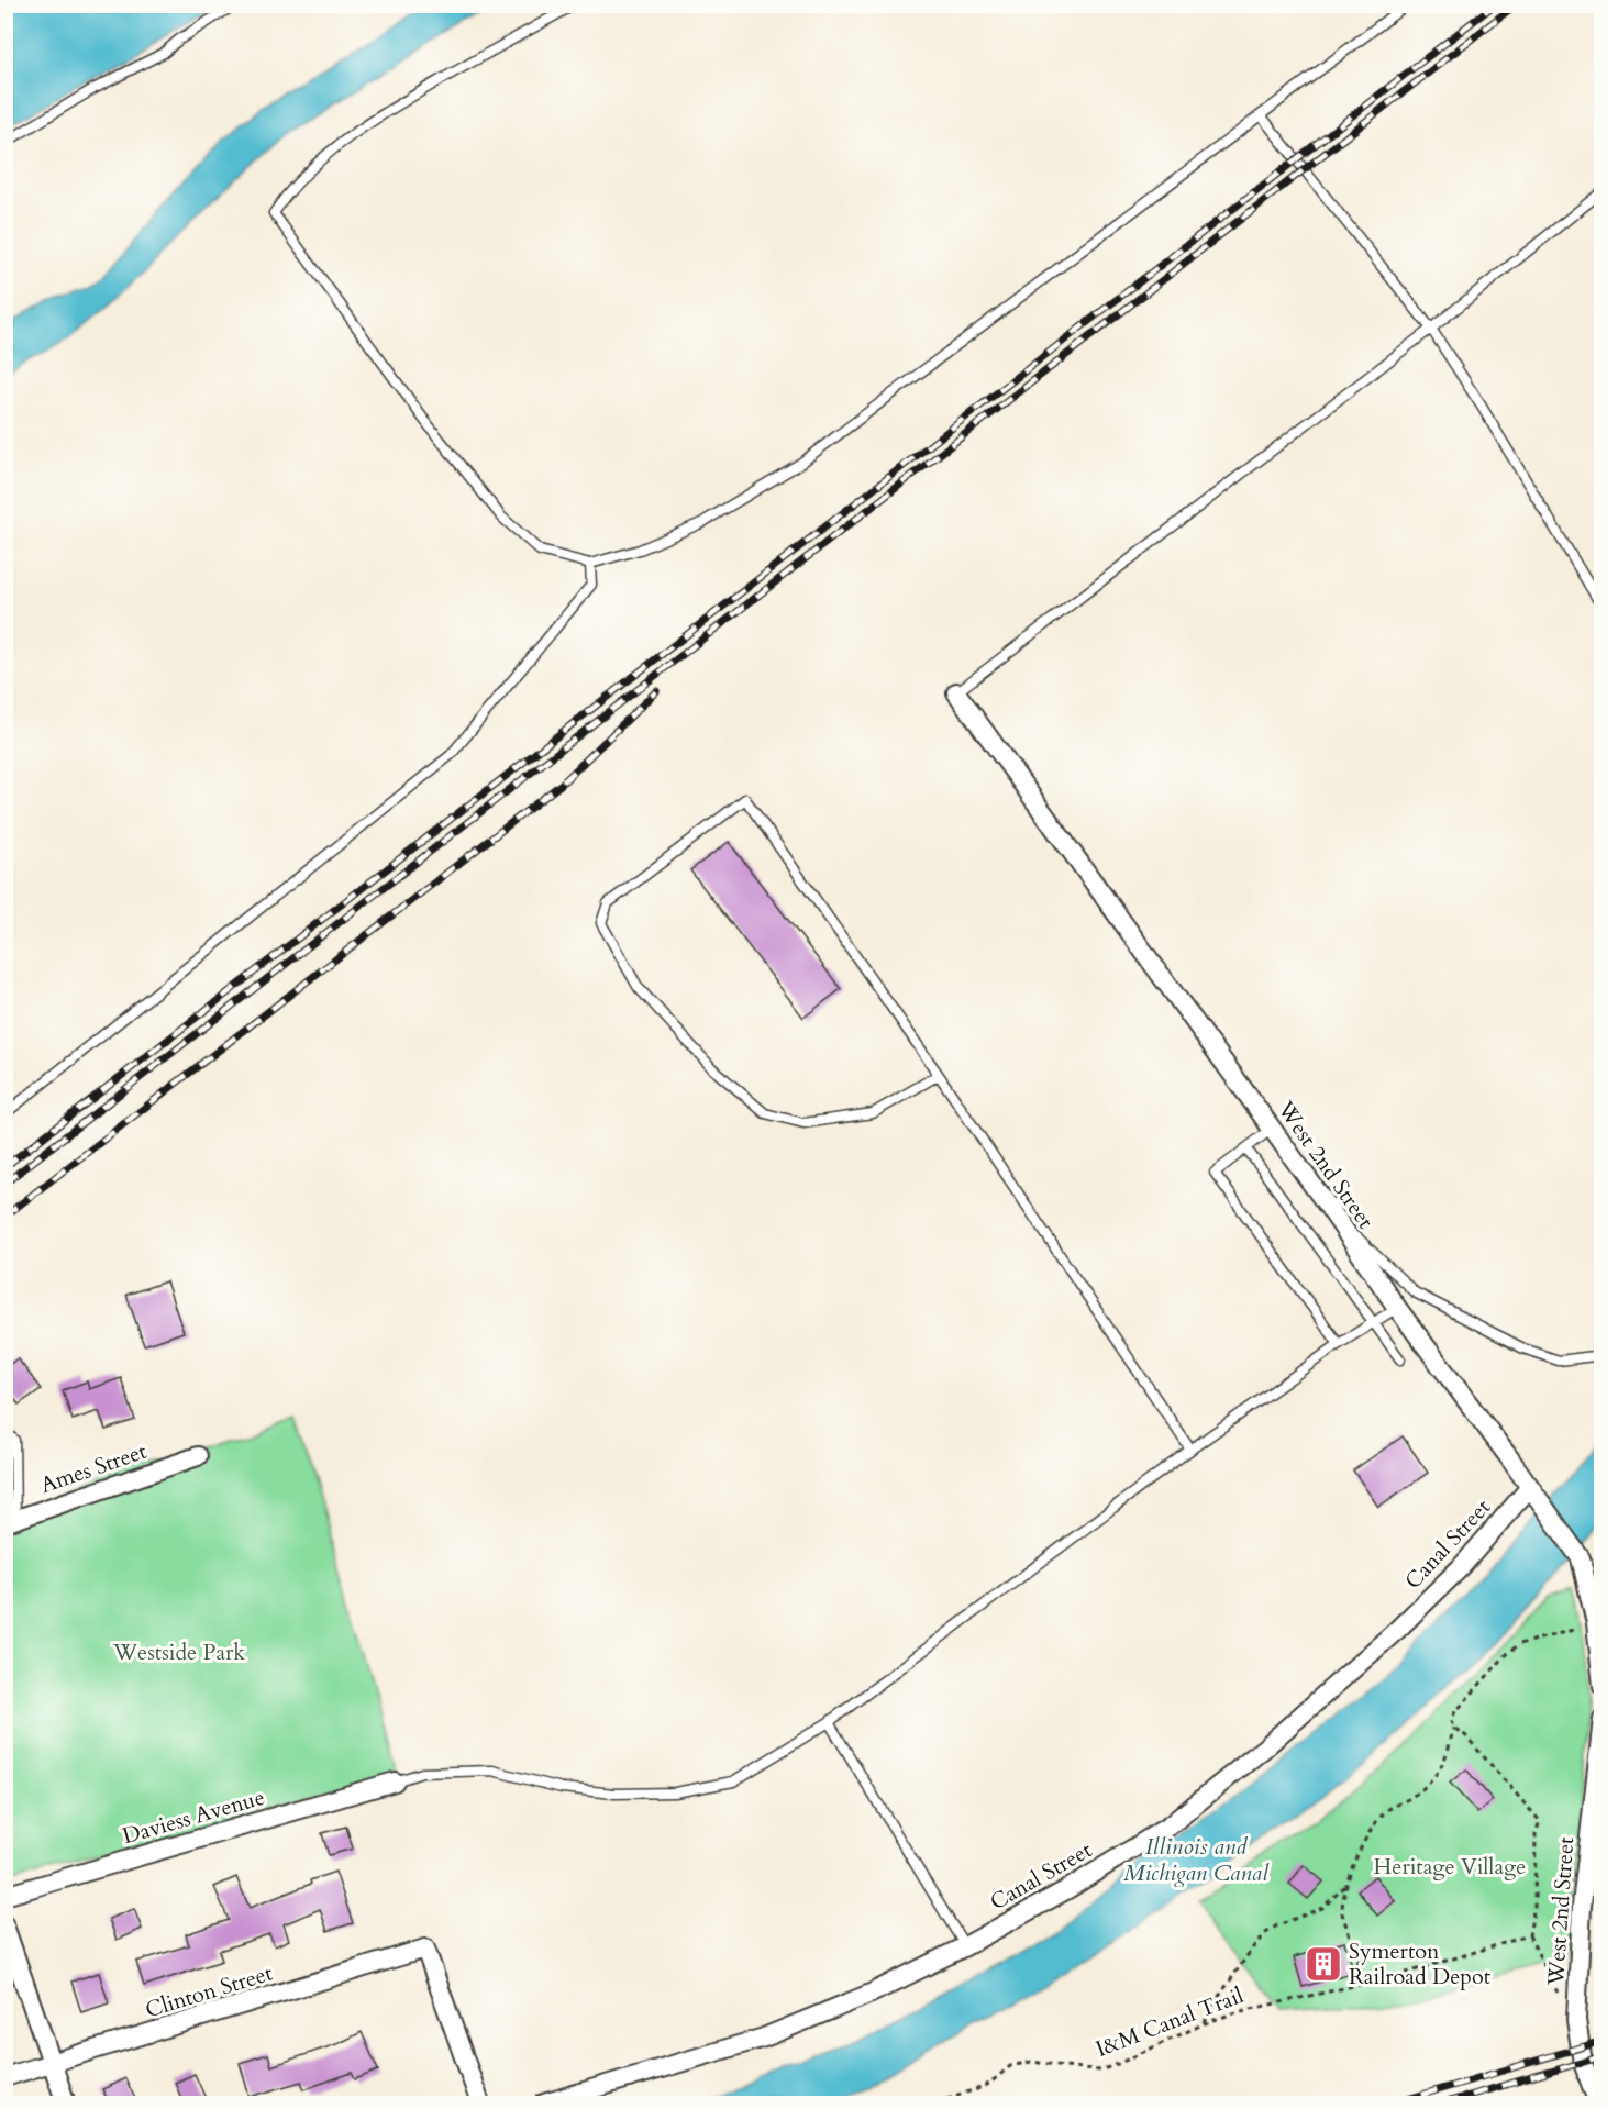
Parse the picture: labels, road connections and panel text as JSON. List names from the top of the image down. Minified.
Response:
{"streets":{"street":["West 2nd Street","Ames Street","Canal Street","Daviess Avenue","Clinton Street"],"path":["I&M Canal Trail"]},"crossings":[["West 2nd Street","Canal Street"]],"water":["Illinois and Michigan Canal"],"parks":["Westside Park","Heritage Village"],"places":{"building":["Symerton Railroad Depot"]}}
